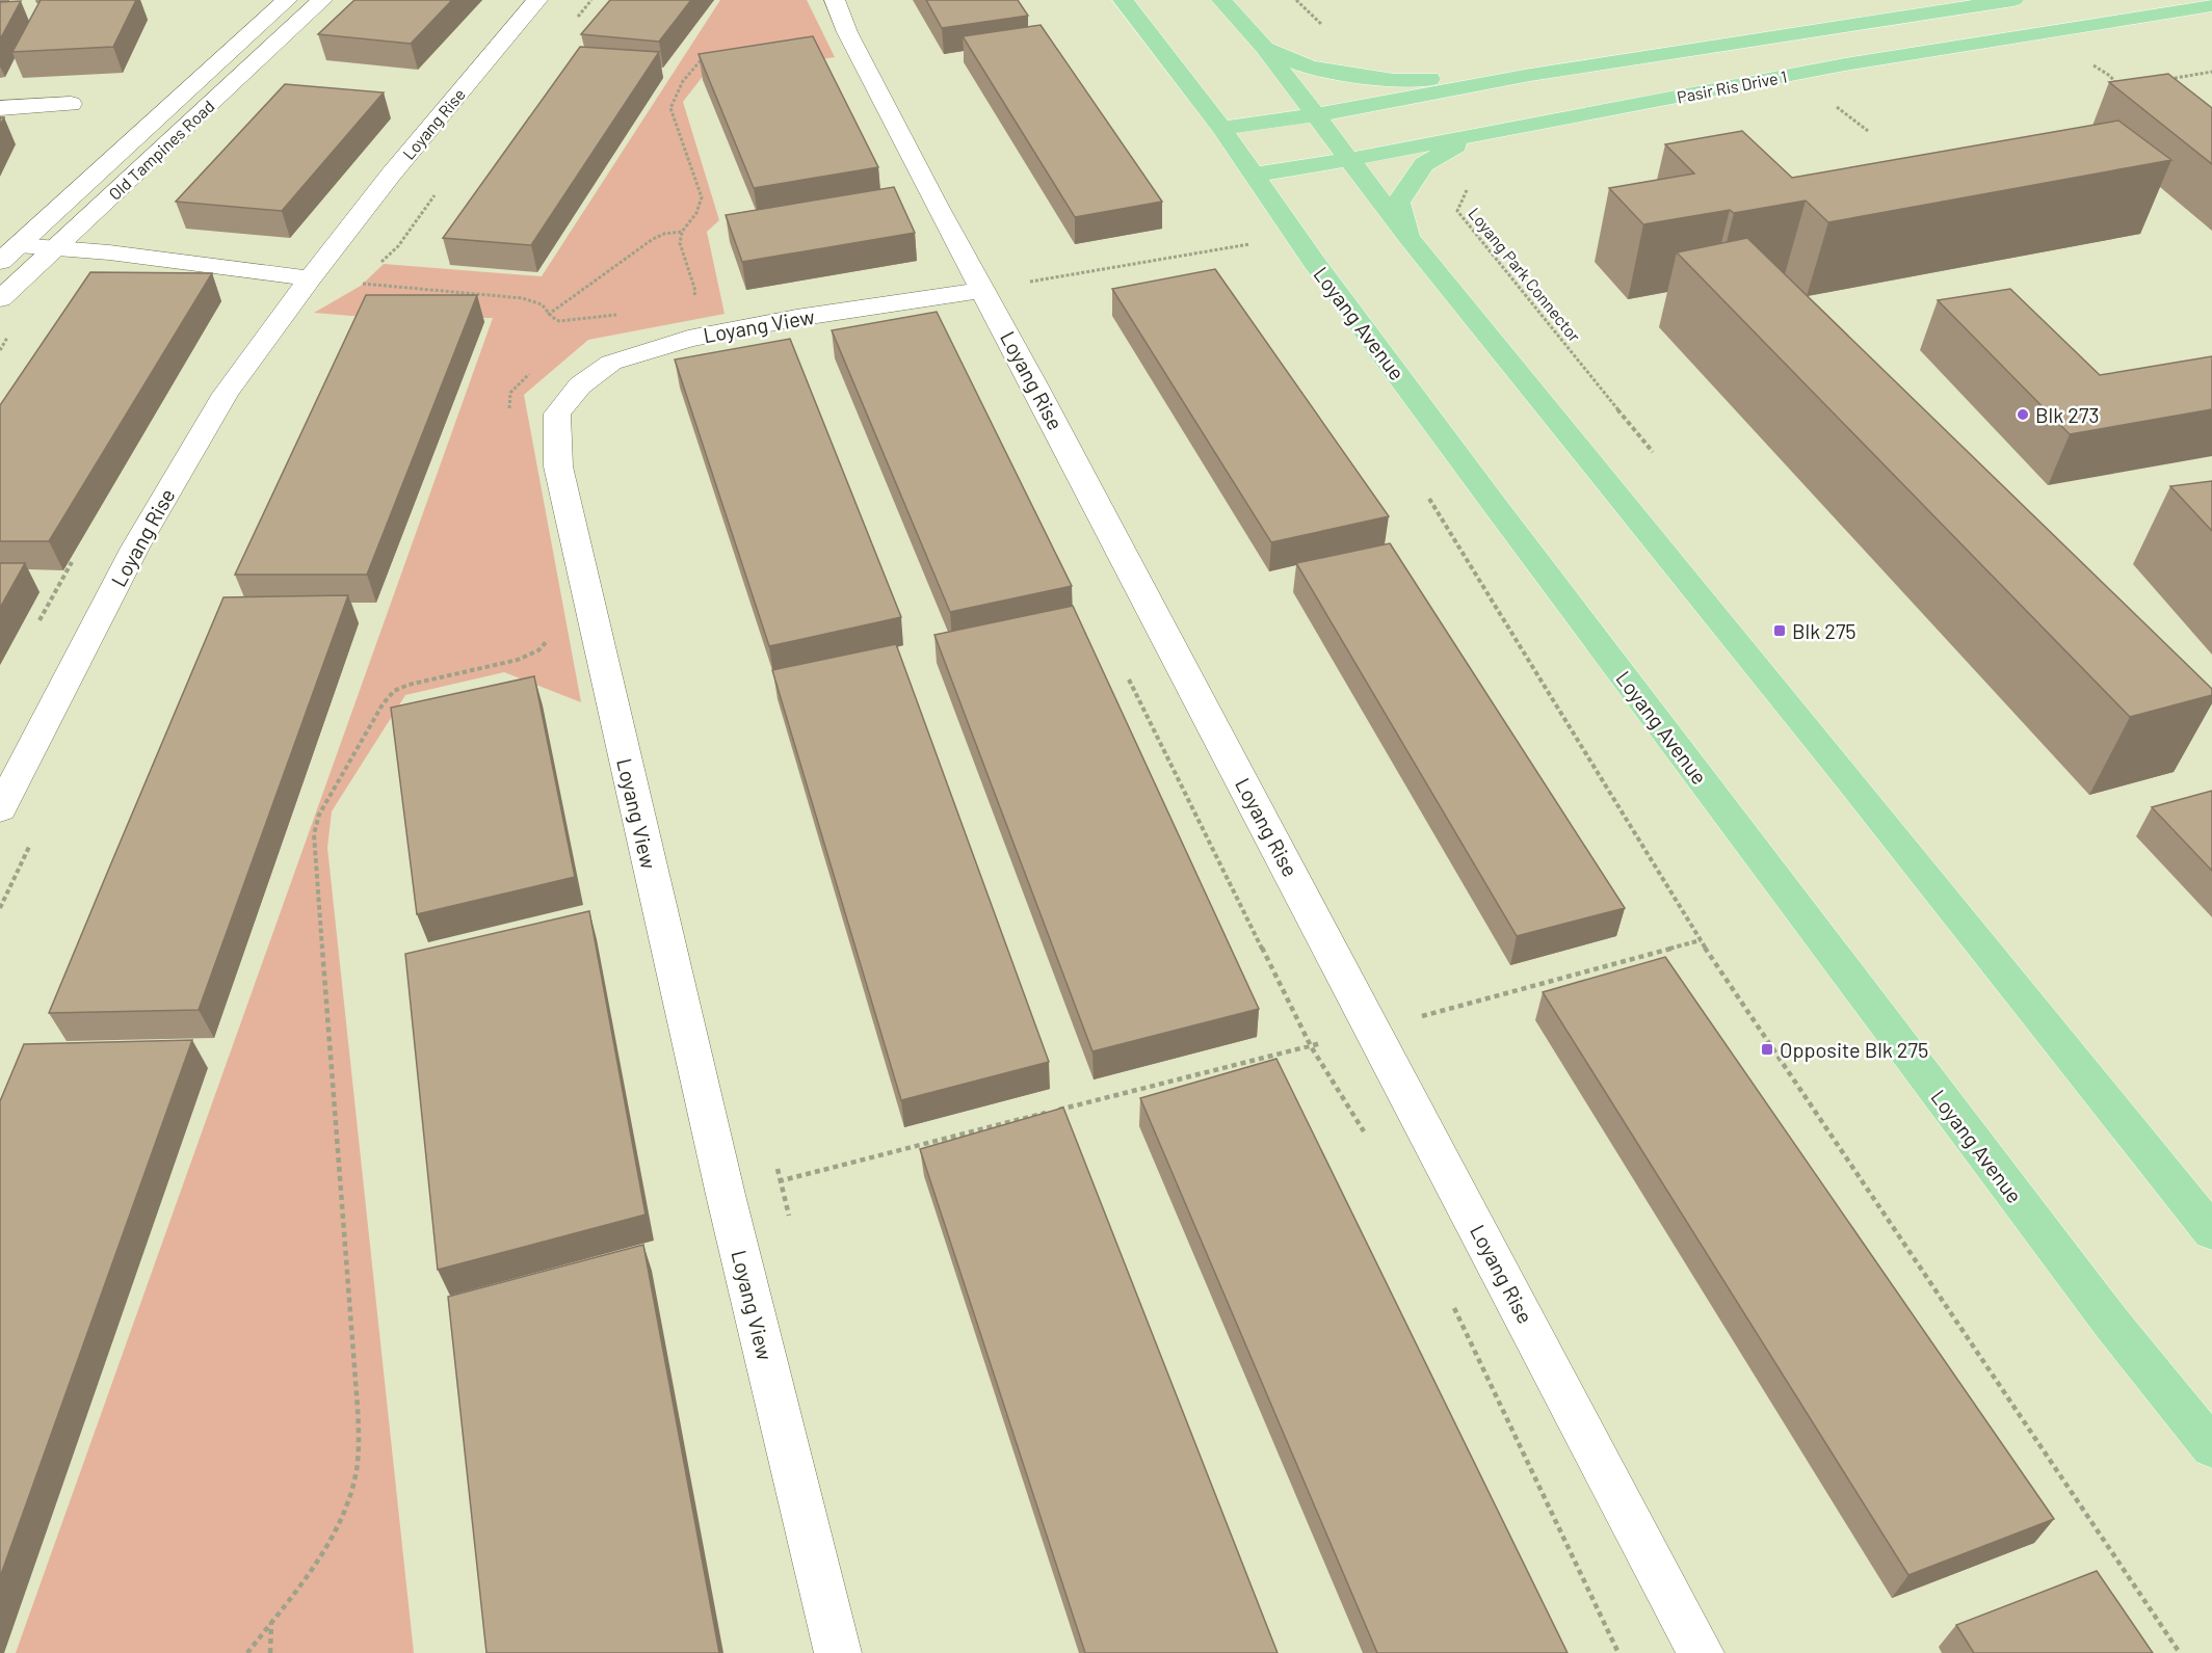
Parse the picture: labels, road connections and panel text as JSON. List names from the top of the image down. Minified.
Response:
{"streets":{"main road":["Pasir Ris Drive 1","Loyang Avenue"],"street":["Loyang Rise","Old Tampines Road","Loyang View"],"path":["Loyang Park Connector"]},"crossings":[["Pasir Ris Drive 1","Loyang Avenue"],["Loyang Rise","Loyang View"]],"places":{"other":["Blk 273"],"transit":["Blk 275","Opposite Blk 275"]}}
